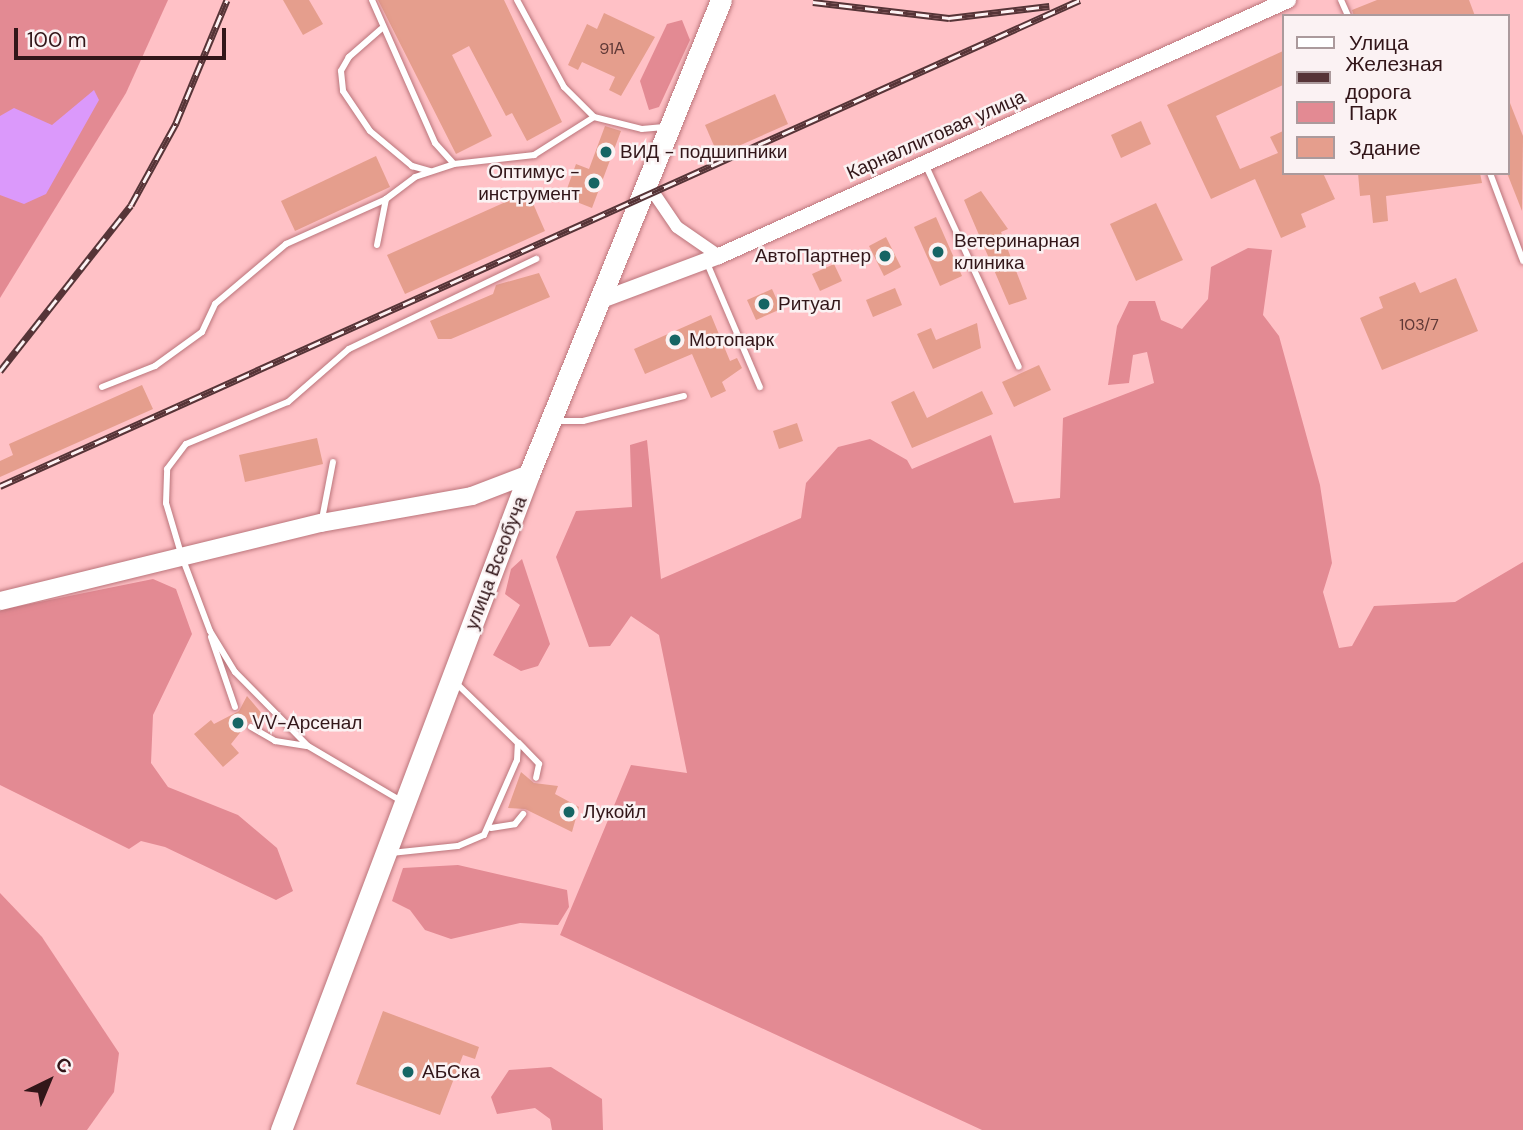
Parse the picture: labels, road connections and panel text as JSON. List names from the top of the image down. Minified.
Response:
{"streets":{"main road":["улица Всеобуча"],"street":["Карналлитовая улица"]},"crossings":[["Карналлитовая улица","улица Всеобуча"]],"places":["ВИД - подшипники","Оптимус - инструмент","Ветеринарная клиника","АвтоПартнер","Ритуал","Мотопарк","VV-Арсенал","Лукойл","АБСка"],"house_numbers":["91А","103/7"],"legend":["Улица","Железная дорога","Парк","Здание"],"scale_bar":"100 m","north":"top right"}
